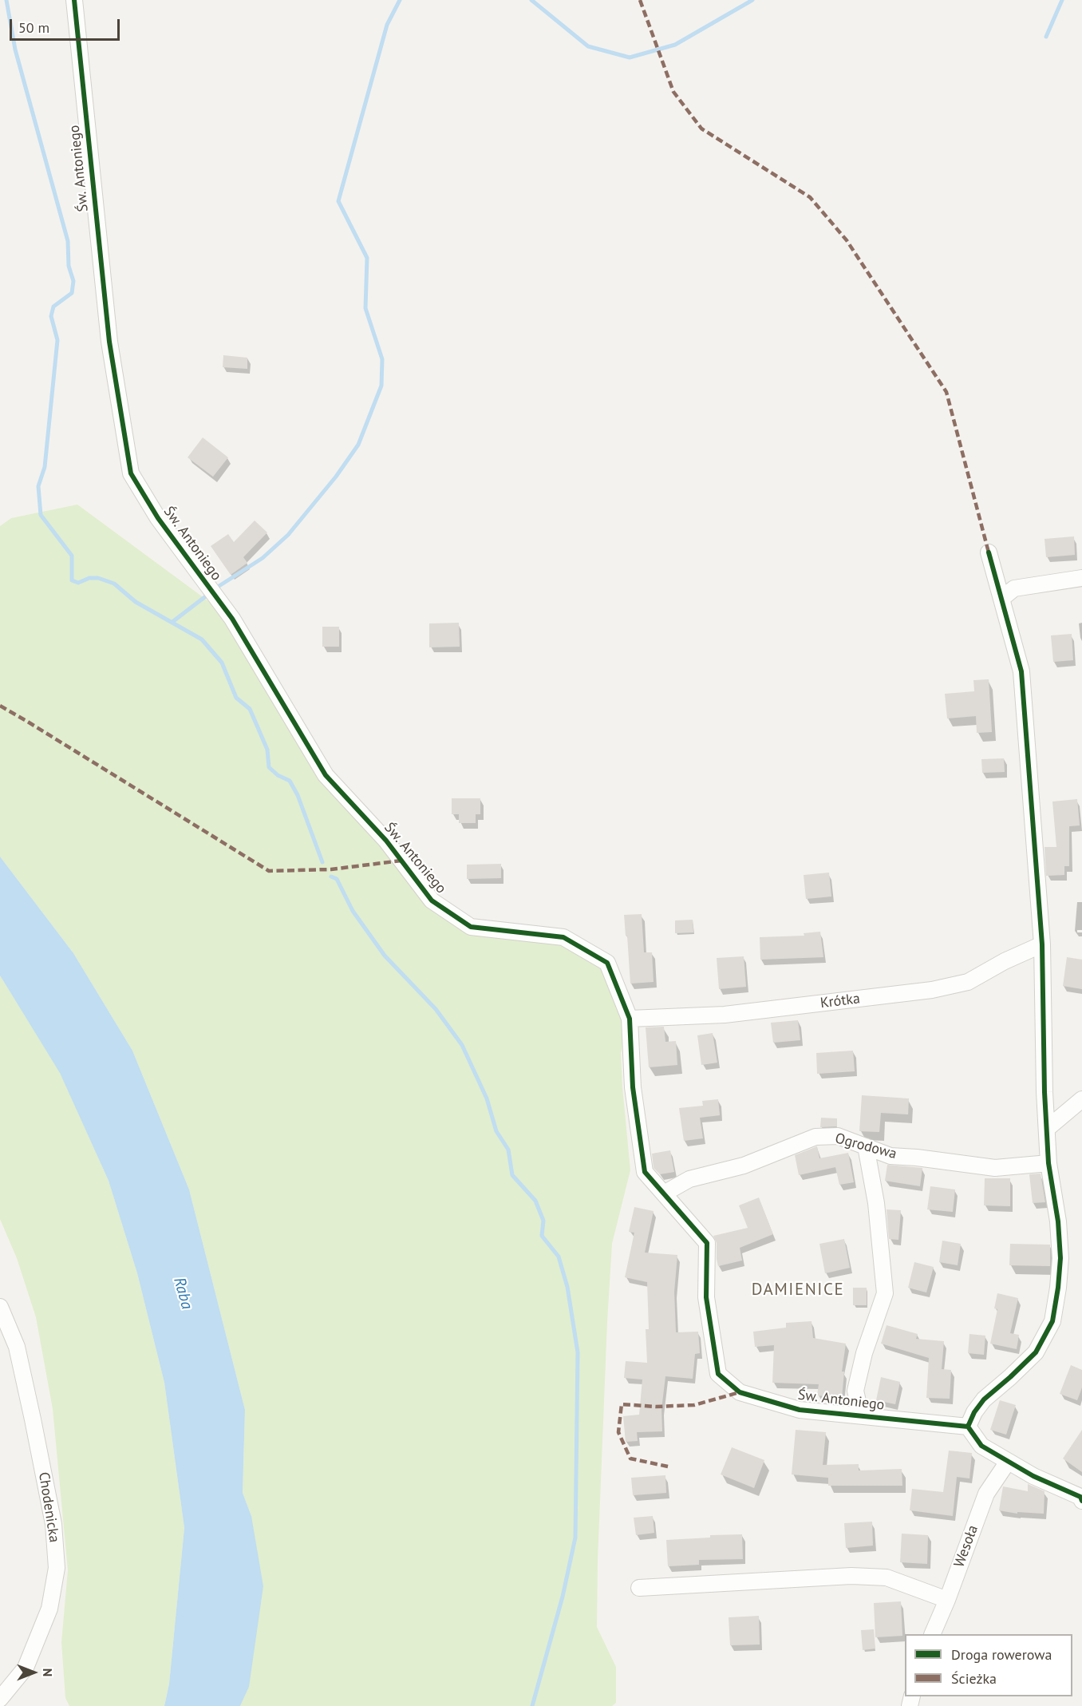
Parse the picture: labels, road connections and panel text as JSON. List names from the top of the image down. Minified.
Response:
{"streets":{"street":["Św. Antoniego","Krótka","Ogrodowa","Chodenicka","Wesoła"]},"crossings":[["Św. Antoniego","Krótka"],["Św. Antoniego","Ogrodowa"]],"districts":["DAMIENICE"],"water":["Raba"],"legend":["Droga rowerowa","Ścieżka"],"scale_bar":"50 m","north":"right"}
